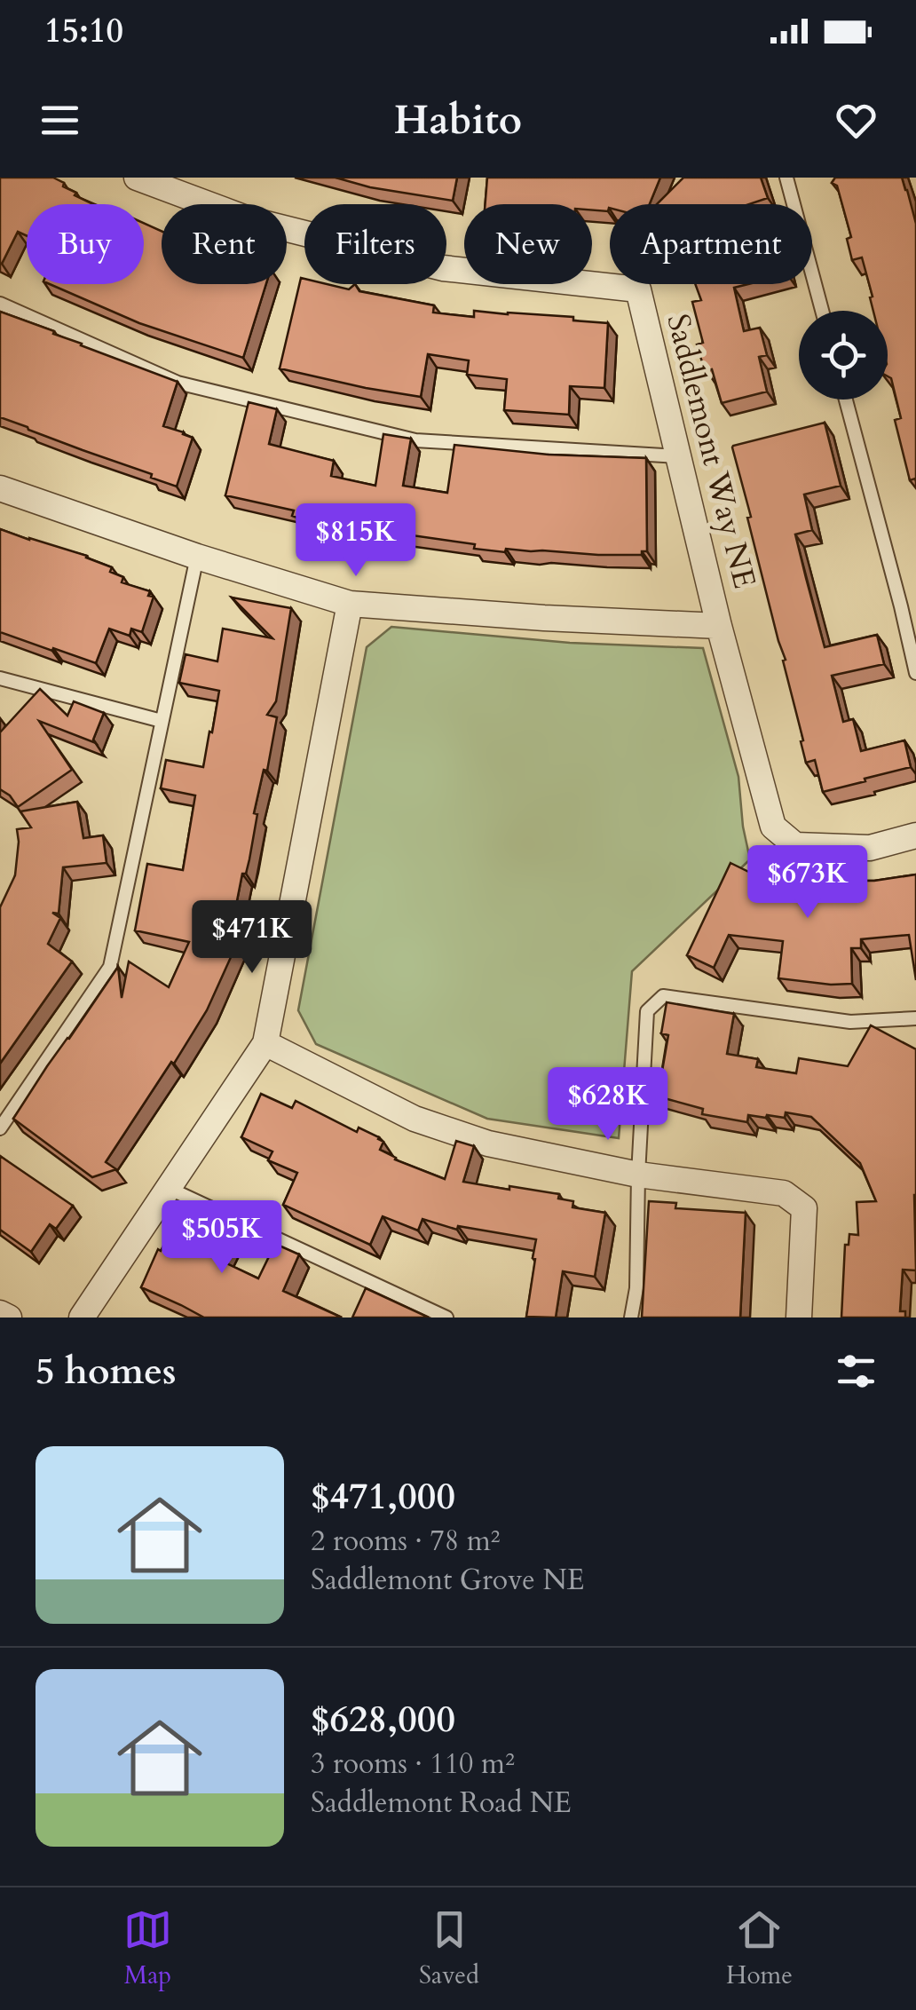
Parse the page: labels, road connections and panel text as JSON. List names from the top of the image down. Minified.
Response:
{"streets":{"street":["Saddlemont Way NE"]},"page":{"status":"15:10","header":"Habito","chip":["Buy","Rent","Filters","New","Apartment"],"price":["$815K","$673K","$471K","$628K","$505K"],"heading":"5 homes","list":[{"name":"$471,000","note":"2 rooms · 78 m² · Saddlemont Grove NE"},{"name":"$628,000","note":"3 rooms · 110 m² · Saddlemont Road NE"}],"tabs":["Map","Saved","Home"]}}
